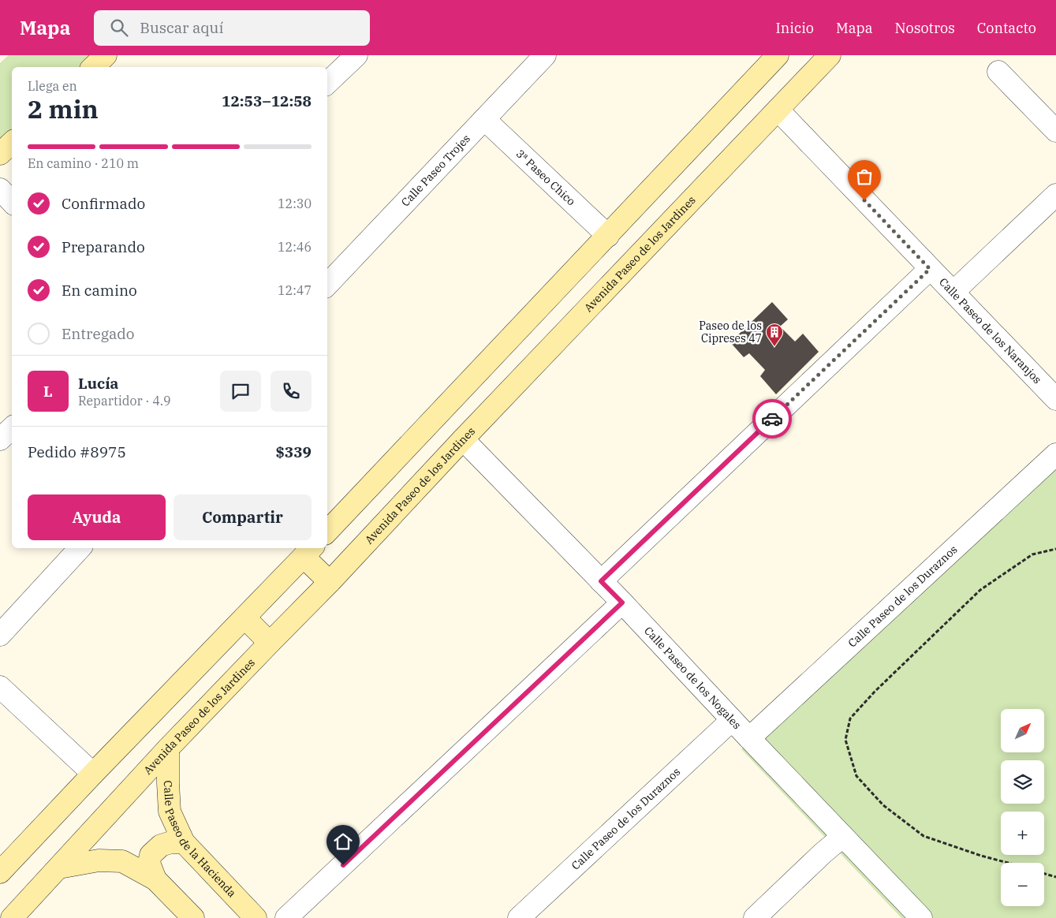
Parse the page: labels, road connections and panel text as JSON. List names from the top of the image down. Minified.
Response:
{"streets":{"street":["Calle Paseo Trojes","3ª Paseo Chico","Avenida Paseo de los Jardines","Calle Paseo de los Naranjos","Calle Paseo de los Duraznos","Calle Paseo de los Nogales","Calle Paseo de la Hacienda"]},"crossings":[["Calle Paseo Trojes","3ª Paseo Chico"],["Avenida Paseo de los Jardines","Calle Paseo de los Naranjos"],["Avenida Paseo de los Jardines","Calle Paseo de los Nogales"],["Avenida Paseo de los Jardines","Calle Paseo de la Hacienda"],["Calle Paseo de los Duraznos","Calle Paseo de los Nogales"]],"places":{"building":["Paseo de los Cipreses 47"]},"north":"top right","page":{"header":"Mapa","search":"Buscar aquí","nav":["Inicio","Mapa","Nosotros","Contacto"],"heading":["2 min","Llega en","12:53–12:58"],"panel":["Lucía","Repartidor · 4.9","Pedido #8975","$339"],"bar":"En camino · 210 m","list":[["Confirmado","12:30"],["Preparando","12:46"],["En camino","12:47"],"Entregado"],"round":"L","buttons":["Ayuda","Compartir"],"map_buttons":["+","−"]}}
